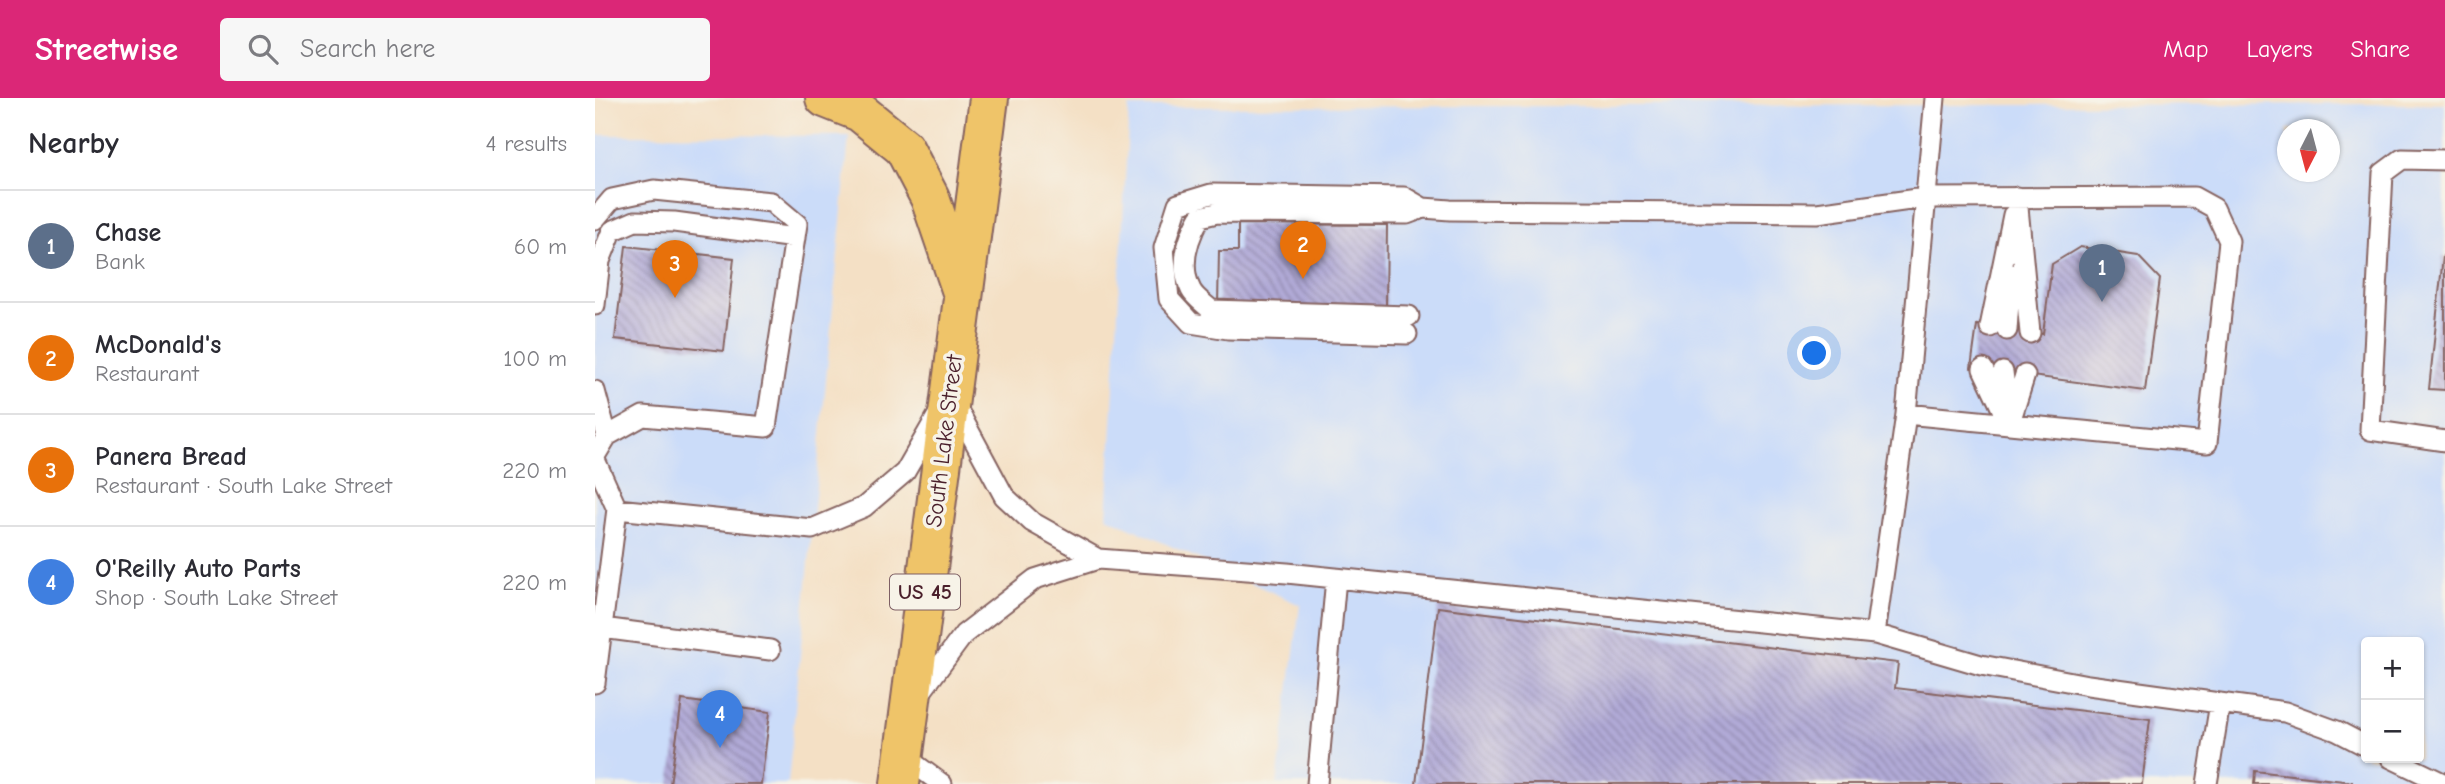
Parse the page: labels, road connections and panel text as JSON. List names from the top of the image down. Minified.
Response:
{"streets":{"main road":["South Lake Street","US 45"]},"north":"bottom","page":{"header":"Streetwise","search":"Search here","nav":["Map","Layers","Share"],"heading":["Nearby","4 results"],"list":[{"mark":"1","name":"Chase","note":"Bank","value":"60 m"},{"mark":"2","name":"McDonald's","note":"Restaurant","value":"100 m"},{"mark":"3","name":"Panera Bread","note":"Restaurant · South Lake Street","value":"220 m"},{"mark":"4","name":"O'Reilly Auto Parts","note":"Shop · South Lake Street","value":"220 m"}],"pins":["2","3","1","4"],"map_buttons":["+","−"]}}
